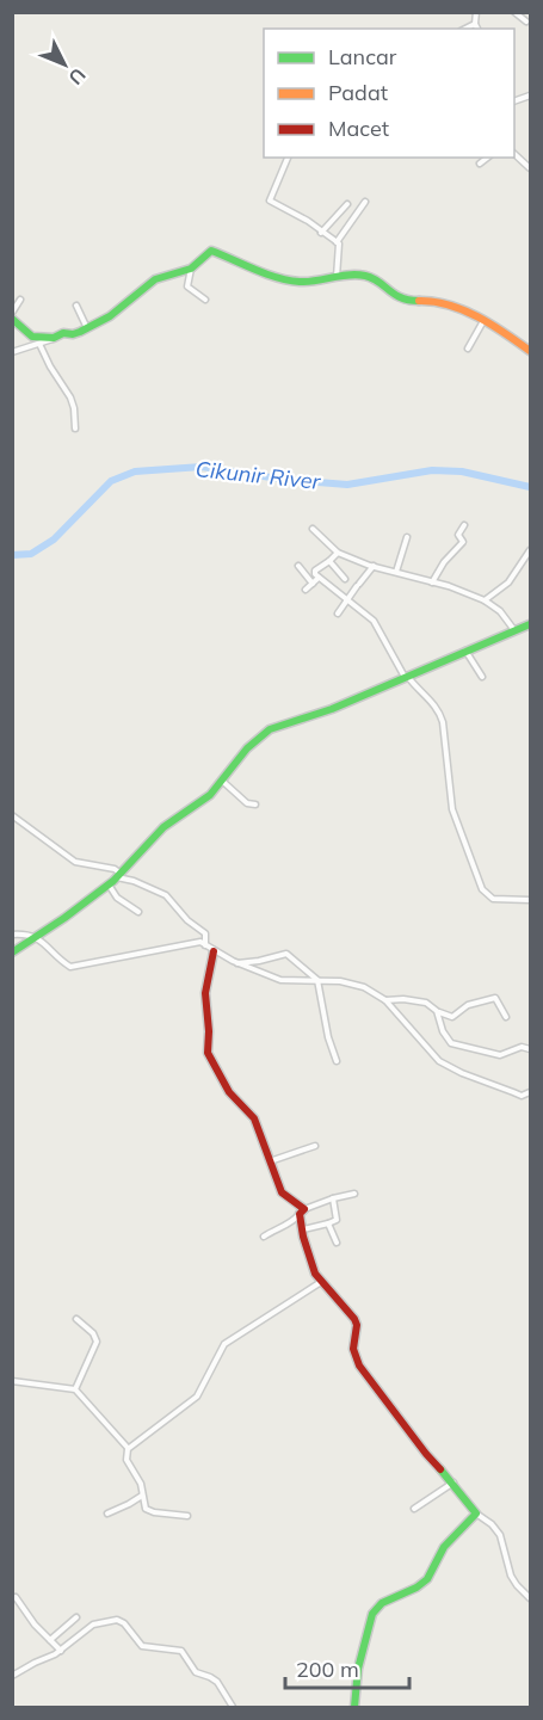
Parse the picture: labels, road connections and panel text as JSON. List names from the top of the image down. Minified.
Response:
{"water":["Cikunir River"],"legend":["Lancar","Padat","Macet"],"scale_bar":"200 m","north":"bottom right"}
